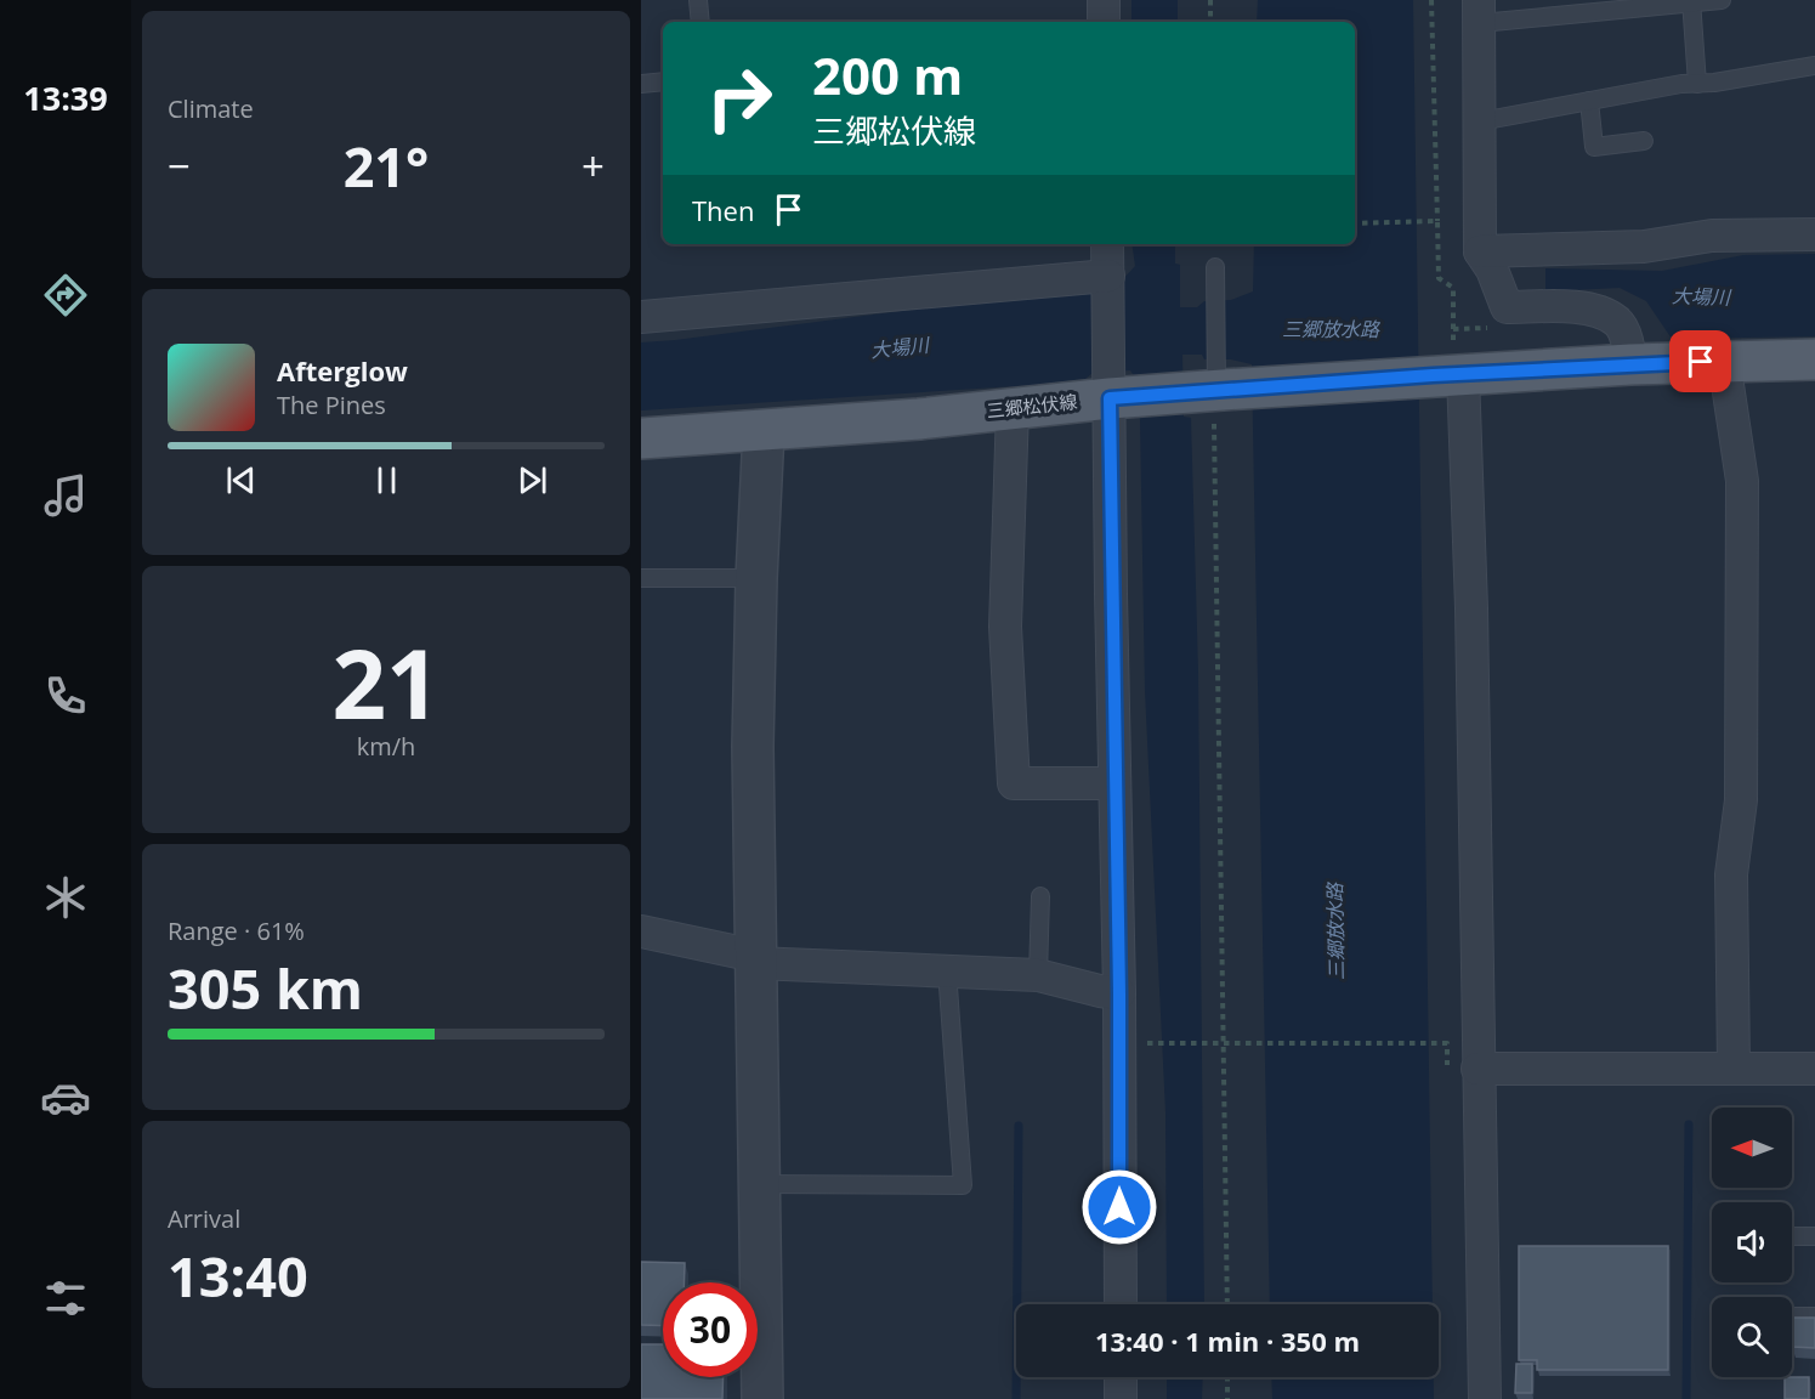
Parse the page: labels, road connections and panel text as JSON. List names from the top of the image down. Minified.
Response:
{"streets":{"main road":["三郷松伏線"]},"water":["大場川","三郷放水路"],"north":"left","page":{"tabs":"13:39","tile":["Climate",["21","km/h"],["Range · 61%","305 km"],["Arrival","13:40"]],"turn":["200 m","三郷松伏線"],"heat":["−","21°","+"],"then":"Then","song":["Afterglow","The Pines"],"limit":"30","trip":"13:40 · 1 min · 350 m"}}
